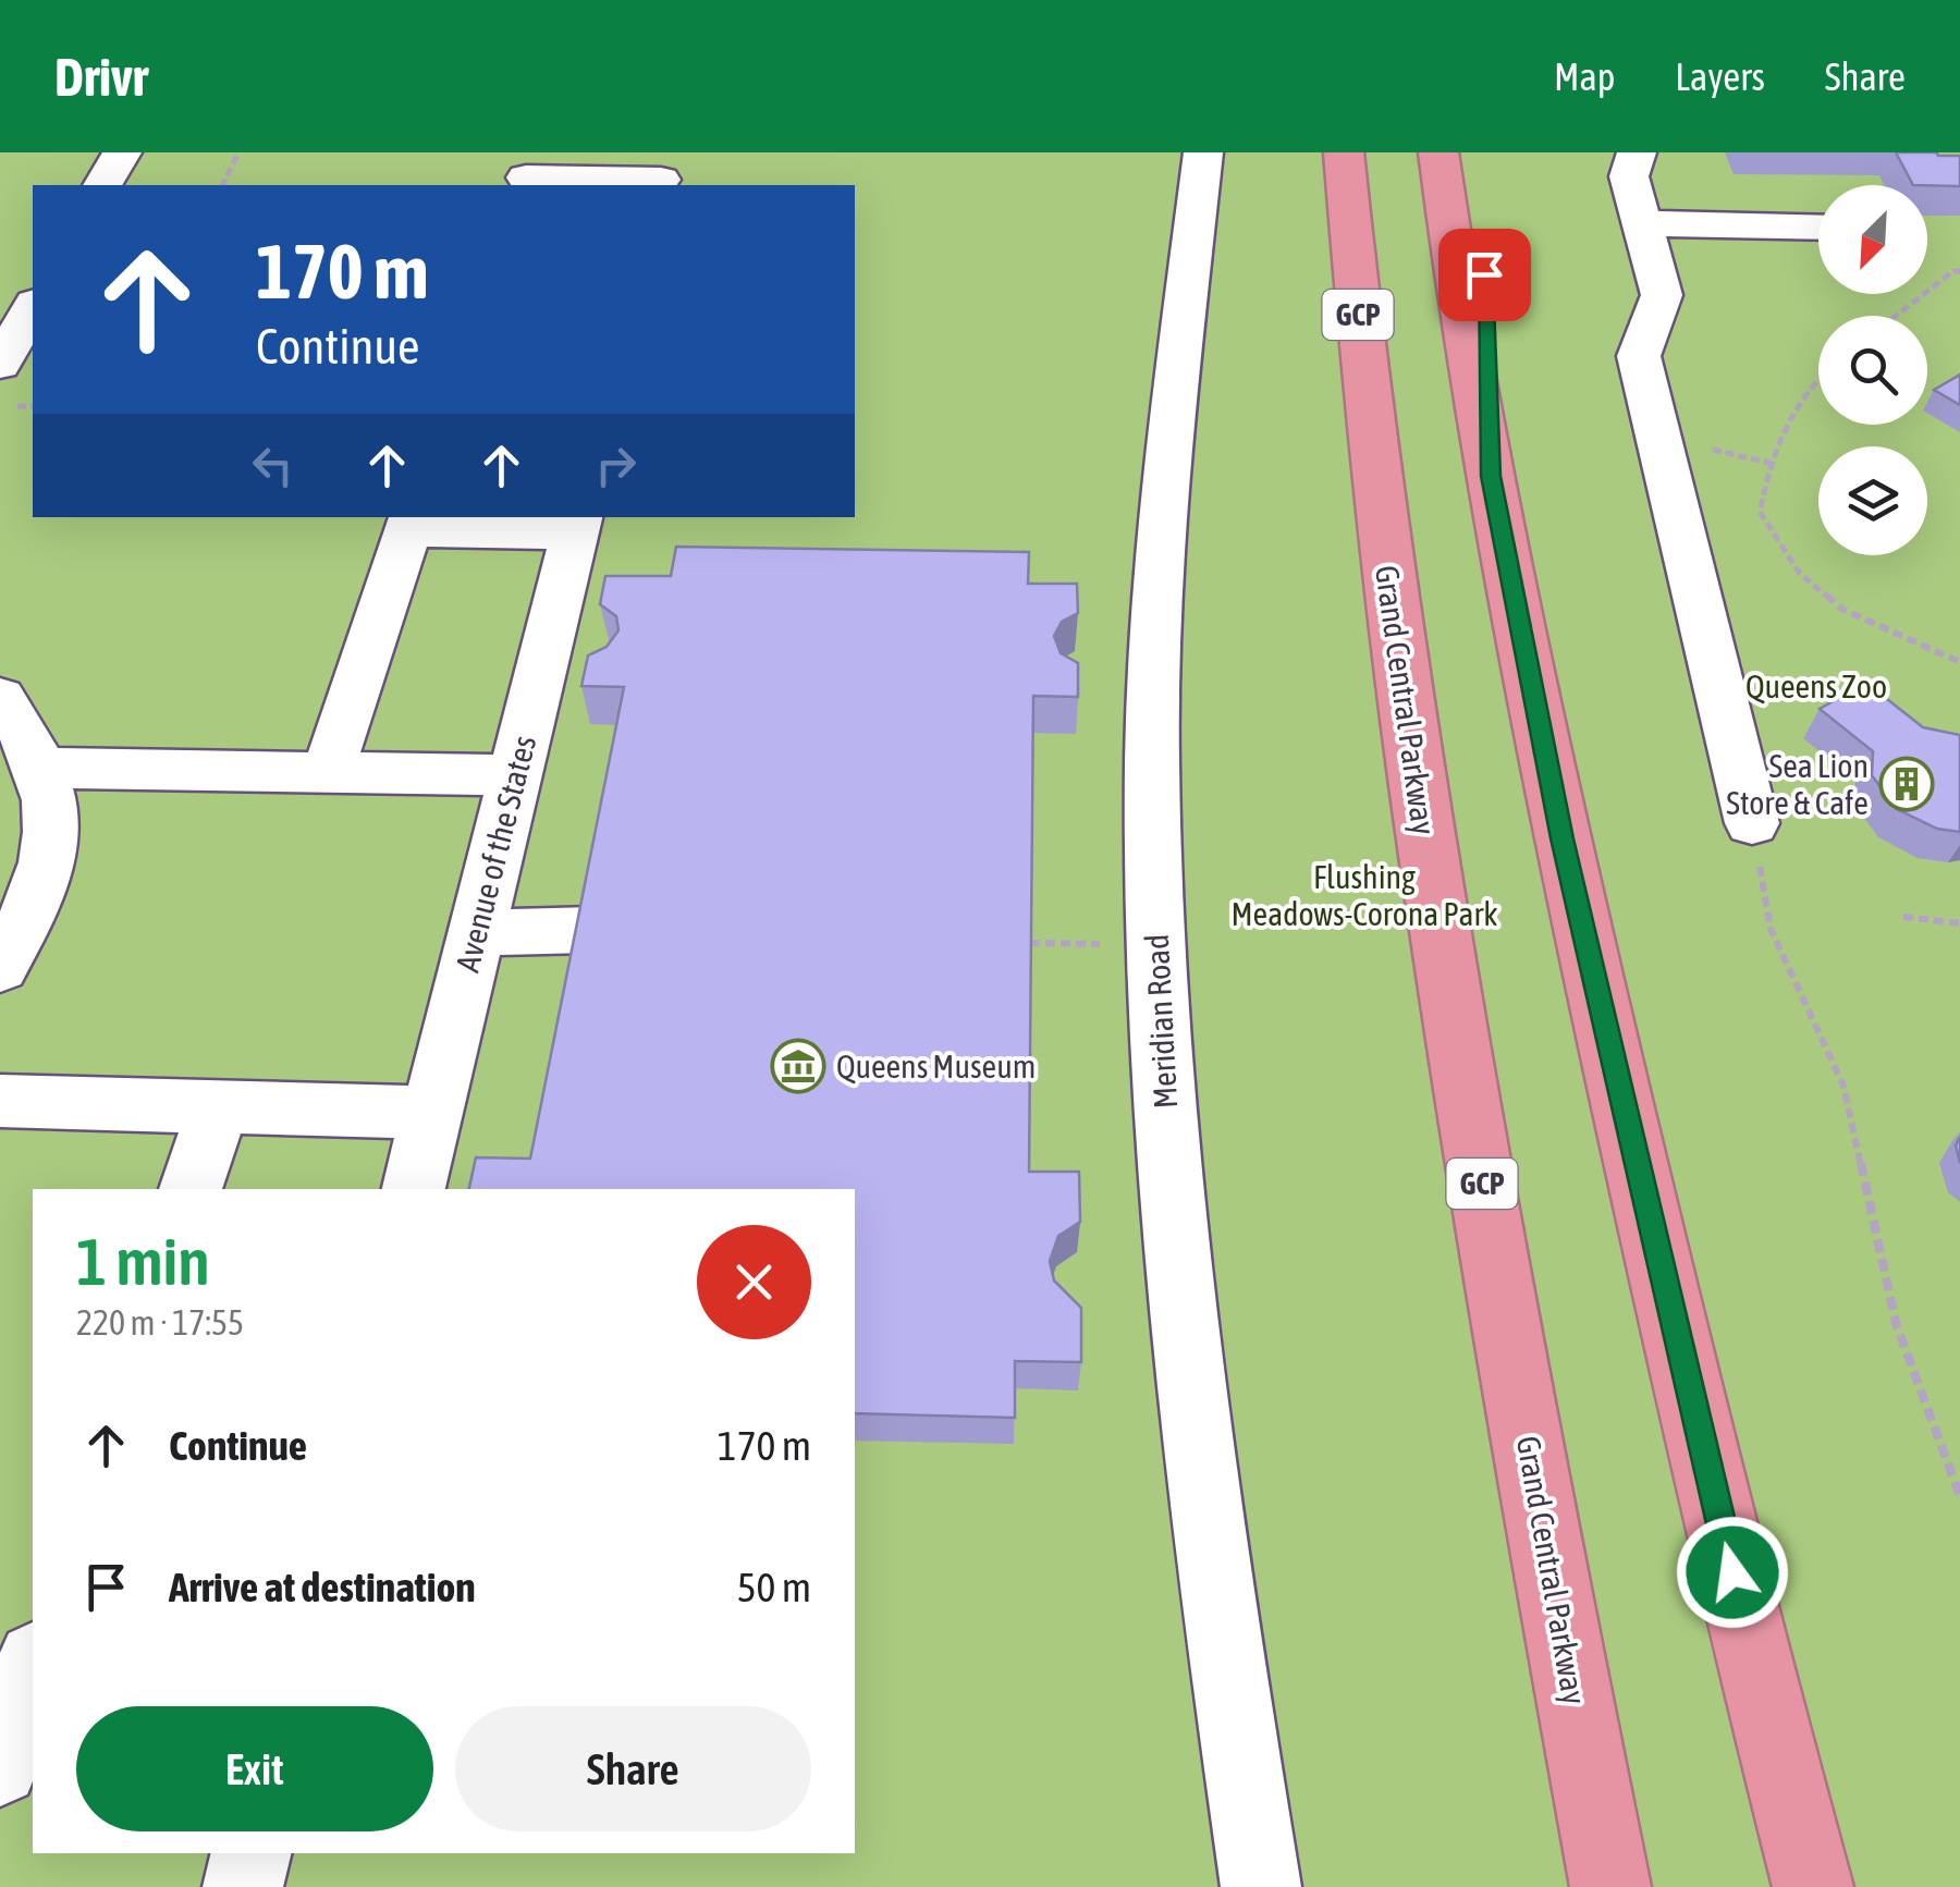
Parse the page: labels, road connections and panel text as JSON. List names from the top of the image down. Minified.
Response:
{"streets":{"highway":["GCP","Grand Central Parkway"],"street":["Avenue of the States","Meridian Road"]},"parks":["Queens Zoo","Flushing Meadows-Corona Park"],"places":{"building":["Sea Lion Store & Cafe"],"museum":["Queens Museum"]},"north":"bottom left","page":{"header":"Drivr","nav":["Map","Layers","Share"],"turn":["170 m","Continue"],"heading":["1 min","220 m · 17:55"],"list":[{"name":"Continue","value":"170 m"},{"name":"Arrive at destination","value":"50 m"}],"buttons":["Exit","Share"]}}
